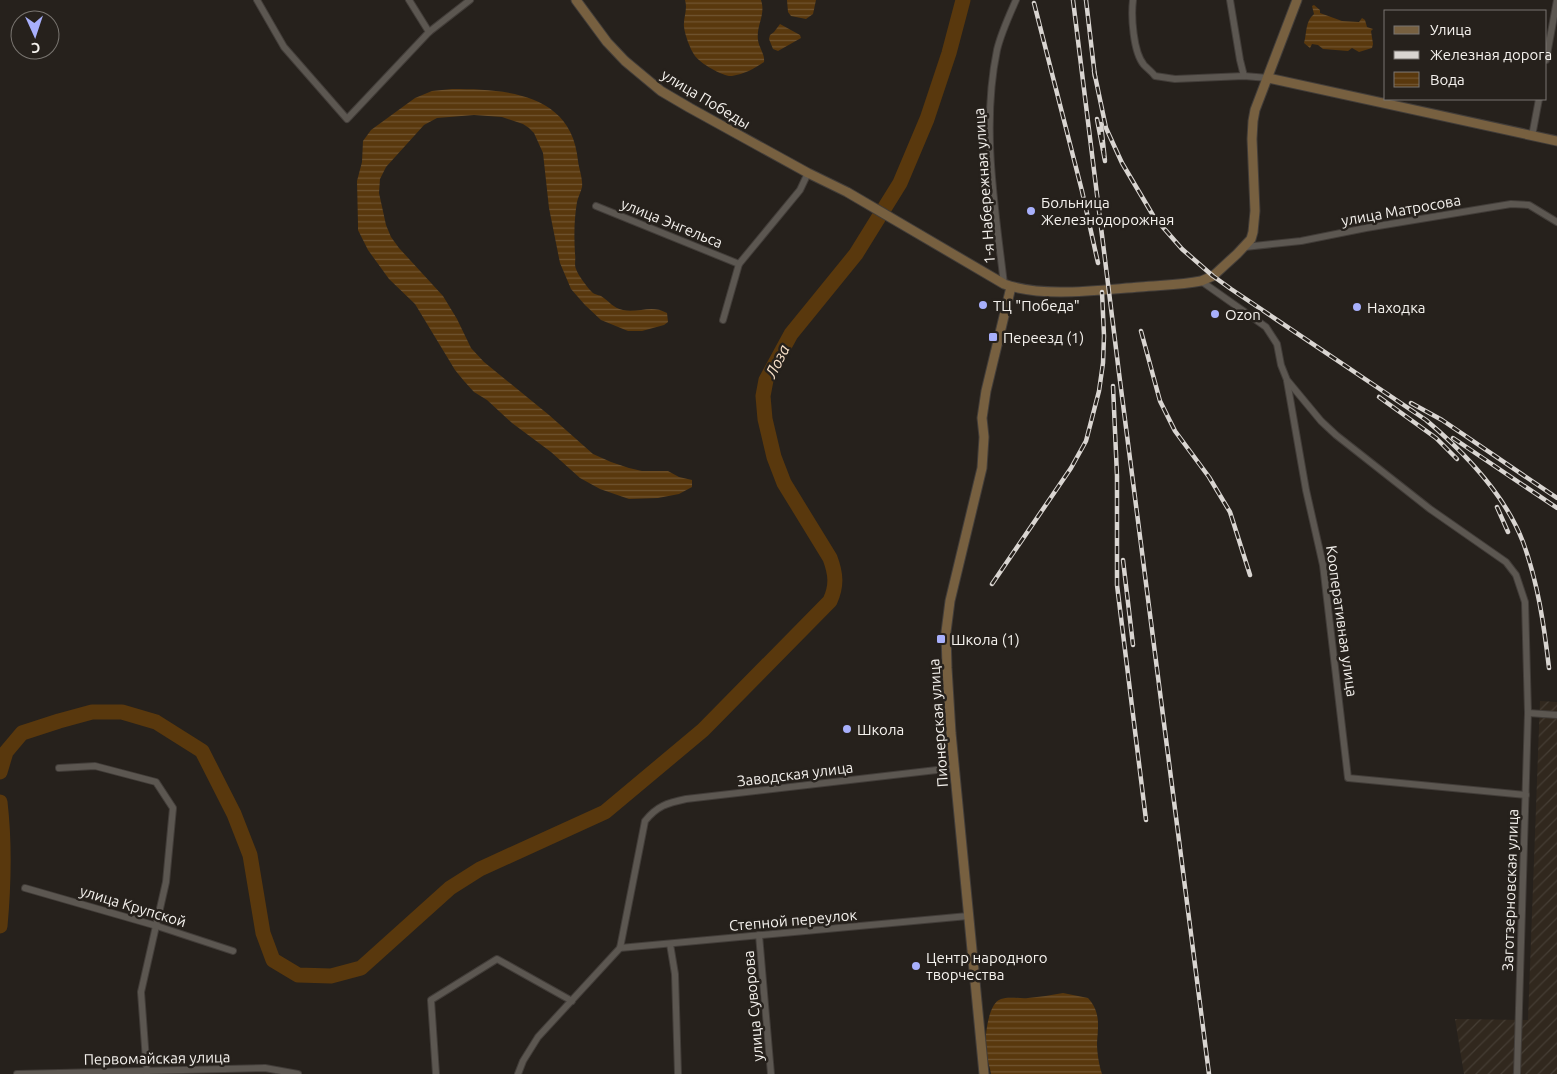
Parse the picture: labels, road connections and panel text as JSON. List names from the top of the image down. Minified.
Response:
{"streets":{"street":["улица Победы","1-я Набережная улица","улица Матросова","улица Энгельса","Кооперативная улица","Пионерская улица","Заводская улица","Заготзерновская улица","улица Крупской","Степной переулок","улица Суворова","Первомайская улица"]},"crossings":[["улица Победы","1-я Набережная улица"],["улица Победы","Пионерская улица"],["1-я Набережная улица","Пионерская улица"],["Кооперативная улица","Заготзерновская улица"],["Пионерская улица","Заводская улица"],["Пионерская улица","Степной переулок"],["Заводская улица","Степной переулок"],["Степной переулок","улица Суворова"]],"water":["Лоза"],"places":{"other":["Больница Железнодорожная","ТЦ \"Победа\"","Находка","Ozon","Школа","Центр народного творчества"],"transit":["Переезд (1)","Школа (1)"]},"legend":["Улица","Железная дорога","Вода"],"north":"bottom"}
